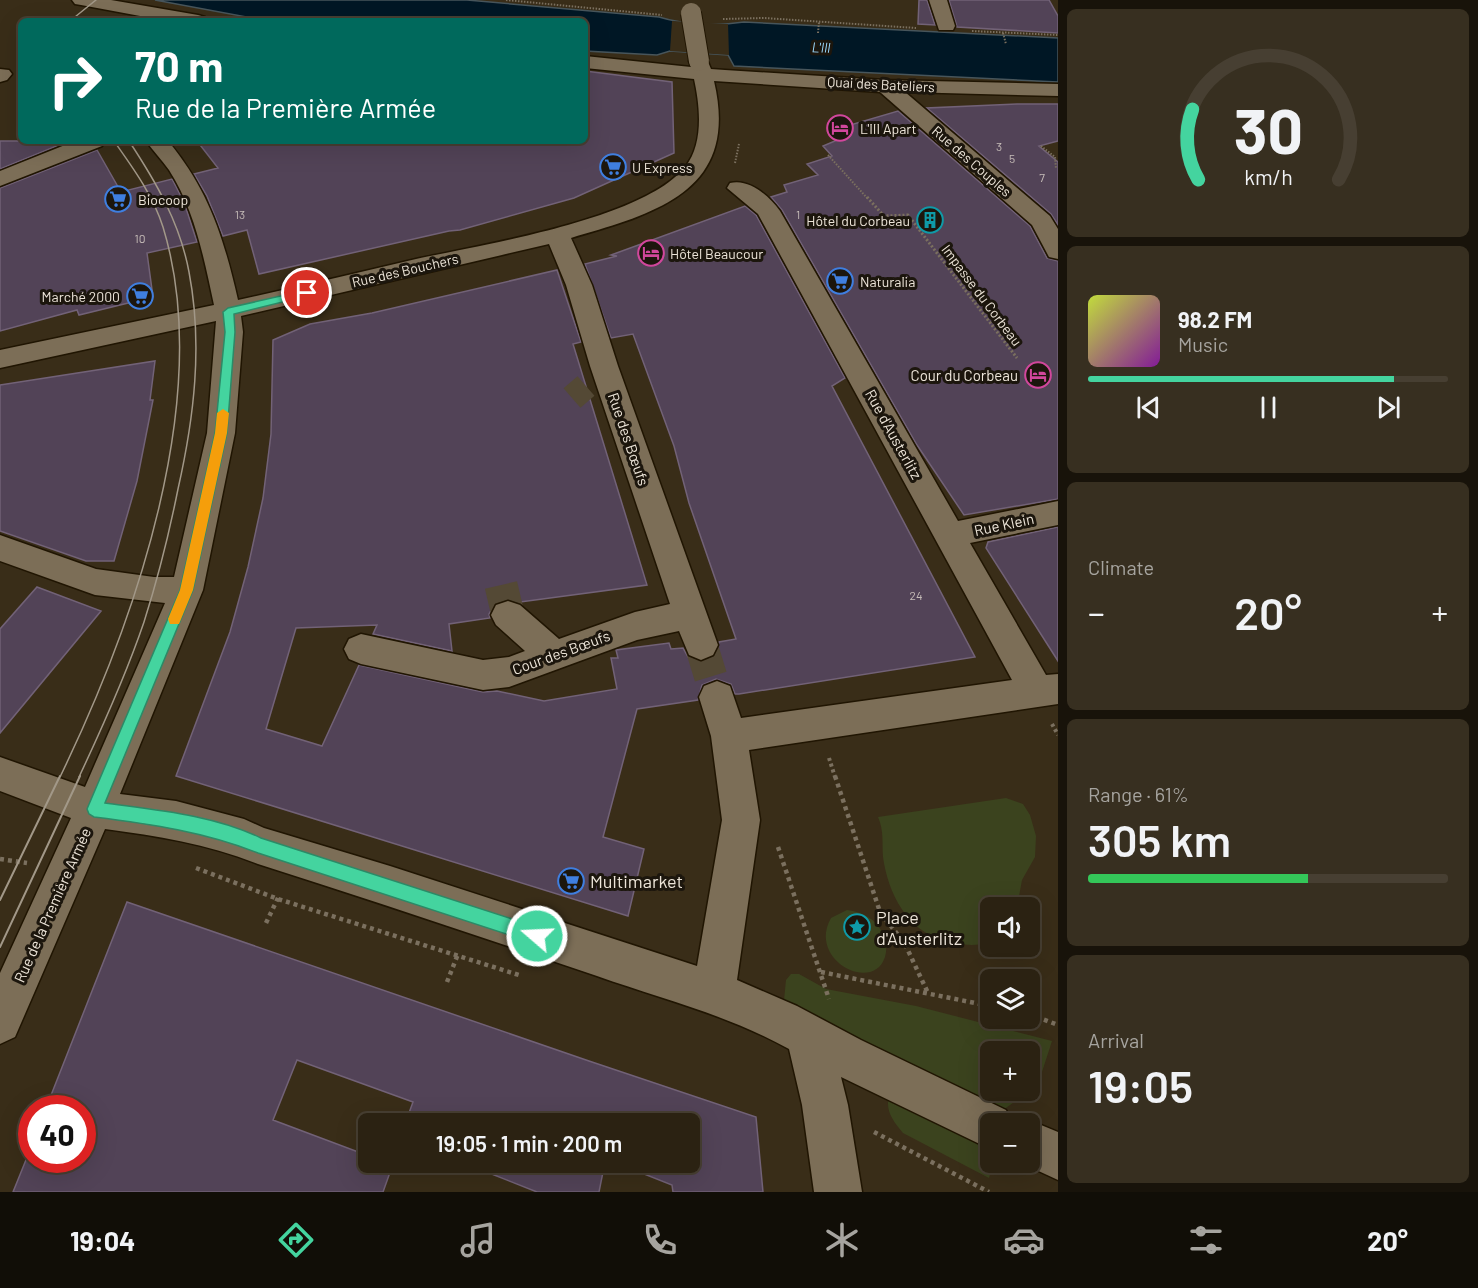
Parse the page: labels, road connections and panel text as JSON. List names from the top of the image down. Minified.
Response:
{"streets":{"street":["Quai des Bateliers","Rue des Couples","Rue des Bouchers","Rue d'Austerlitz","Rue des Bœufs","Rue Klein","Cour des Bœufs","Rue de la Première Armée"],"path":["Impasse du Corbeau"]},"crossings":[["Quai des Bateliers","Rue des Couples"],["Quai des Bateliers","Rue des Bouchers"],["Rue des Bouchers","Rue des Bœufs"],["Rue des Bouchers","Rue de la Première Armée"],["Rue d'Austerlitz","Rue Klein"],["Rue des Bœufs","Cour des Bœufs"]],"water":["L'Ill"],"places":{"hotel":["L'III Apart","Hôtel Beaucour","Cour du Corbeau"],"supermarket":["U Express","Biocoop","Naturalia","Marché 2000","Multimarket"],"building":["Hôtel du Corbeau"],"place":["Place d'Austerlitz"]},"house_numbers":["3","5","7","13","1","10","24"],"page":{"turn":["70 m","Rue de la Première Armée"],"song":["98.2 FM","Music"],"tile":["Climate",["Range · 61%","305 km"],["Arrival","19:05"]],"heat":["−","20°","+"],"map_buttons":["+","−"],"limit":"40","trip":"19:05 · 1 min · 200 m","tabs":["19:04","20°"],"gauge":["30","km/h"]}}
